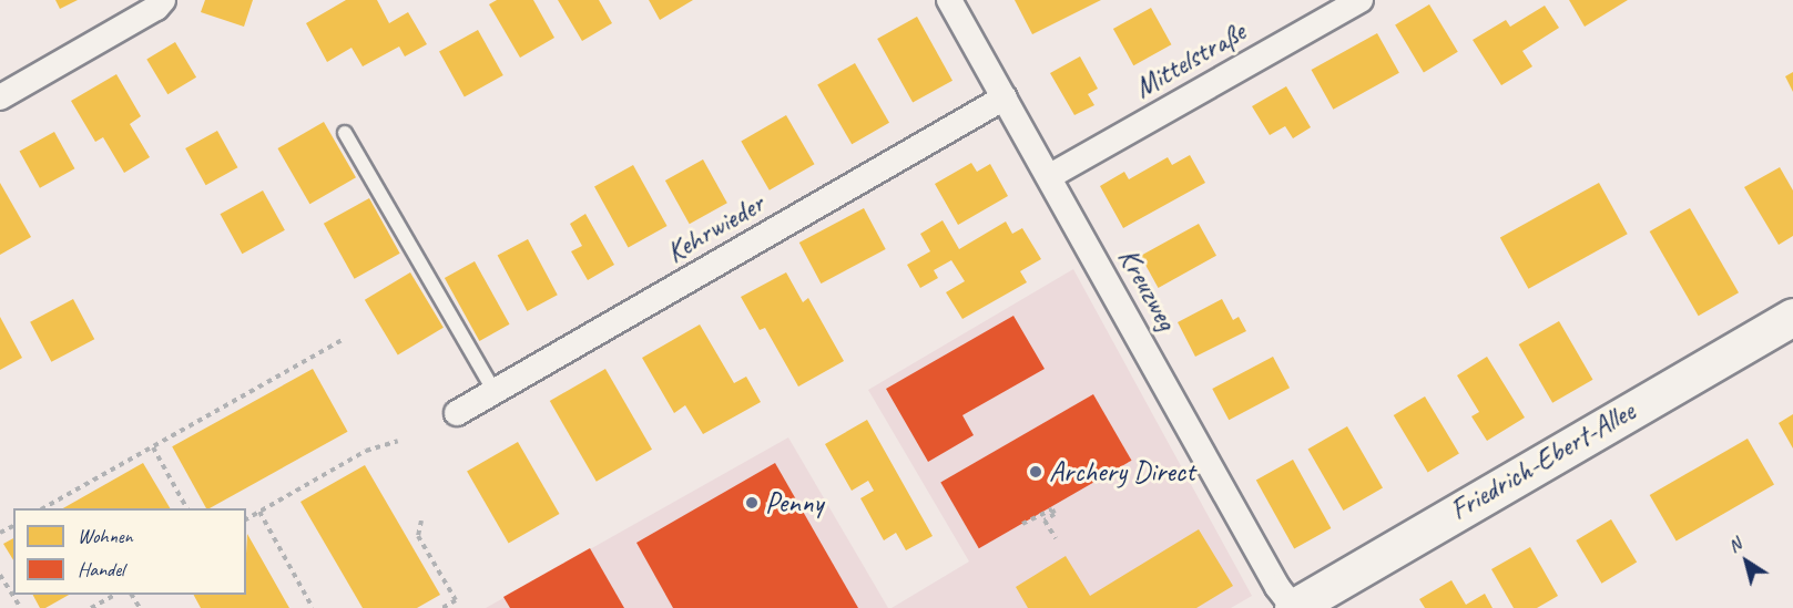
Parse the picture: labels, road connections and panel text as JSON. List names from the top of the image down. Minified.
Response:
{"streets":{"street":["Mittelstraße","Kehrwieder","Kreuzweg","Friedrich-Ebert-Allee"]},"crossings":[["Mittelstraße","Kreuzweg"],["Kehrwieder","Kreuzweg"],["Kreuzweg","Friedrich-Ebert-Allee"]],"places":["Archery Direct","Penny"],"legend":["Wohnen","Handel"],"north":"top left"}
